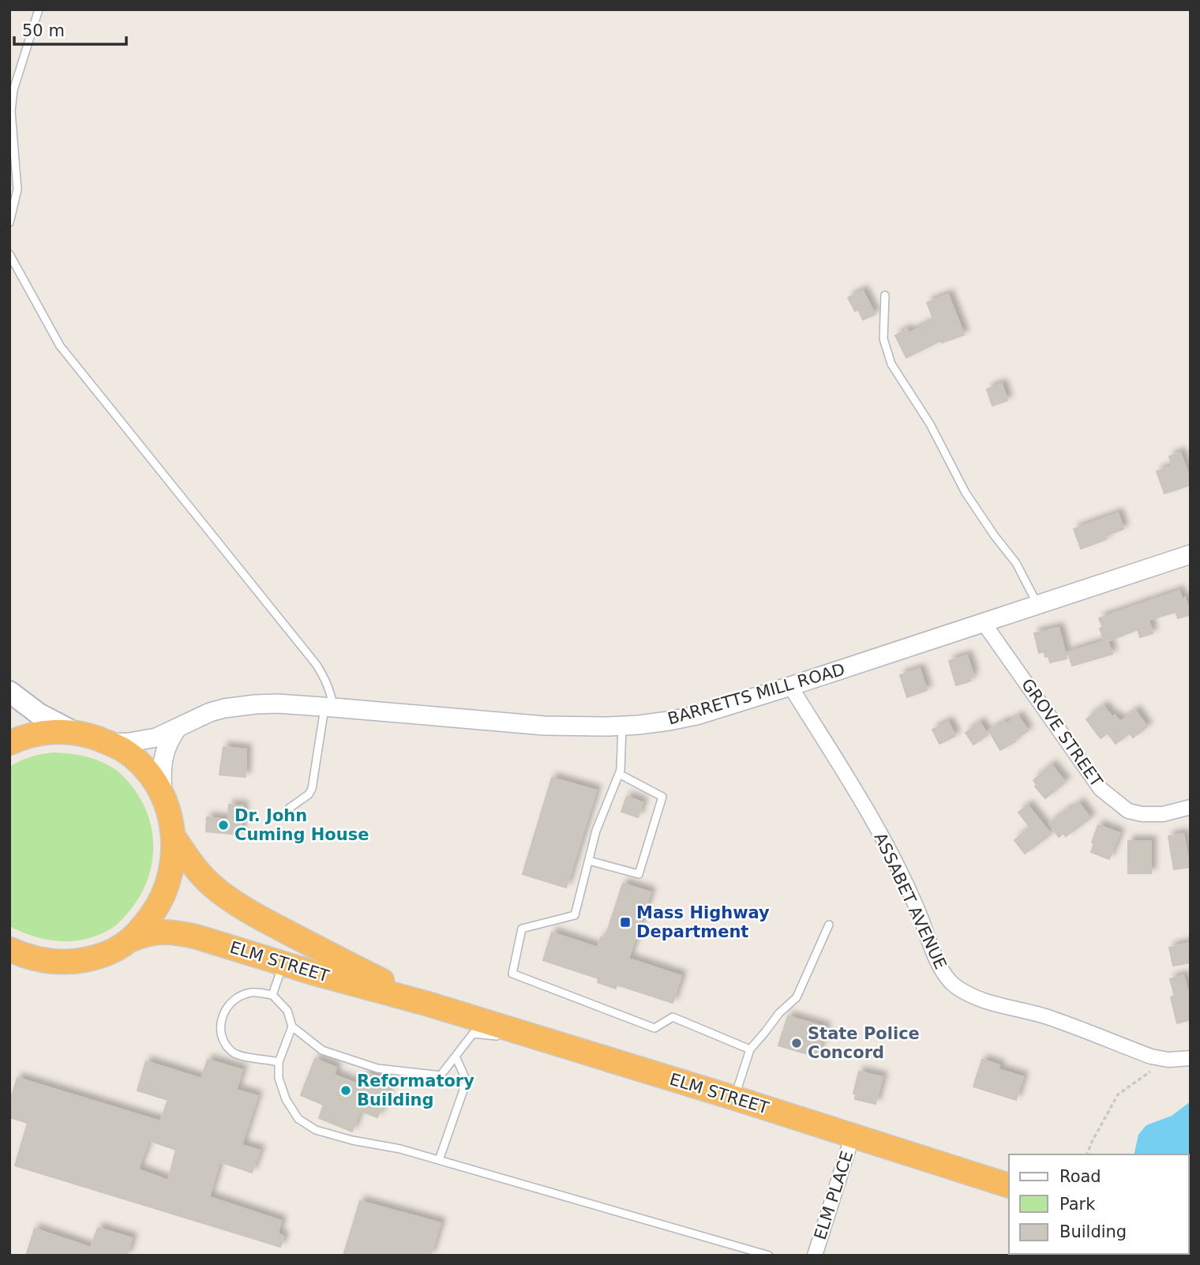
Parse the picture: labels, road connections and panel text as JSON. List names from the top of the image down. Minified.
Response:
{"streets":{"highway":["ELM STREET"],"street":["BARRETTS MILL ROAD","GROVE STREET","ASSABET AVENUE","ELM PLACE"]},"crossings":[["BARRETTS MILL ROAD","GROVE STREET"],["BARRETTS MILL ROAD","ASSABET AVENUE"],["ELM STREET","ELM PLACE"]],"places":{"other":["Dr. John Cuming House","State Police Concord","Reformatory Building"],"transit":["Mass Highway Department"]},"legend":["Road","Park","Building"],"scale_bar":"50 m"}
